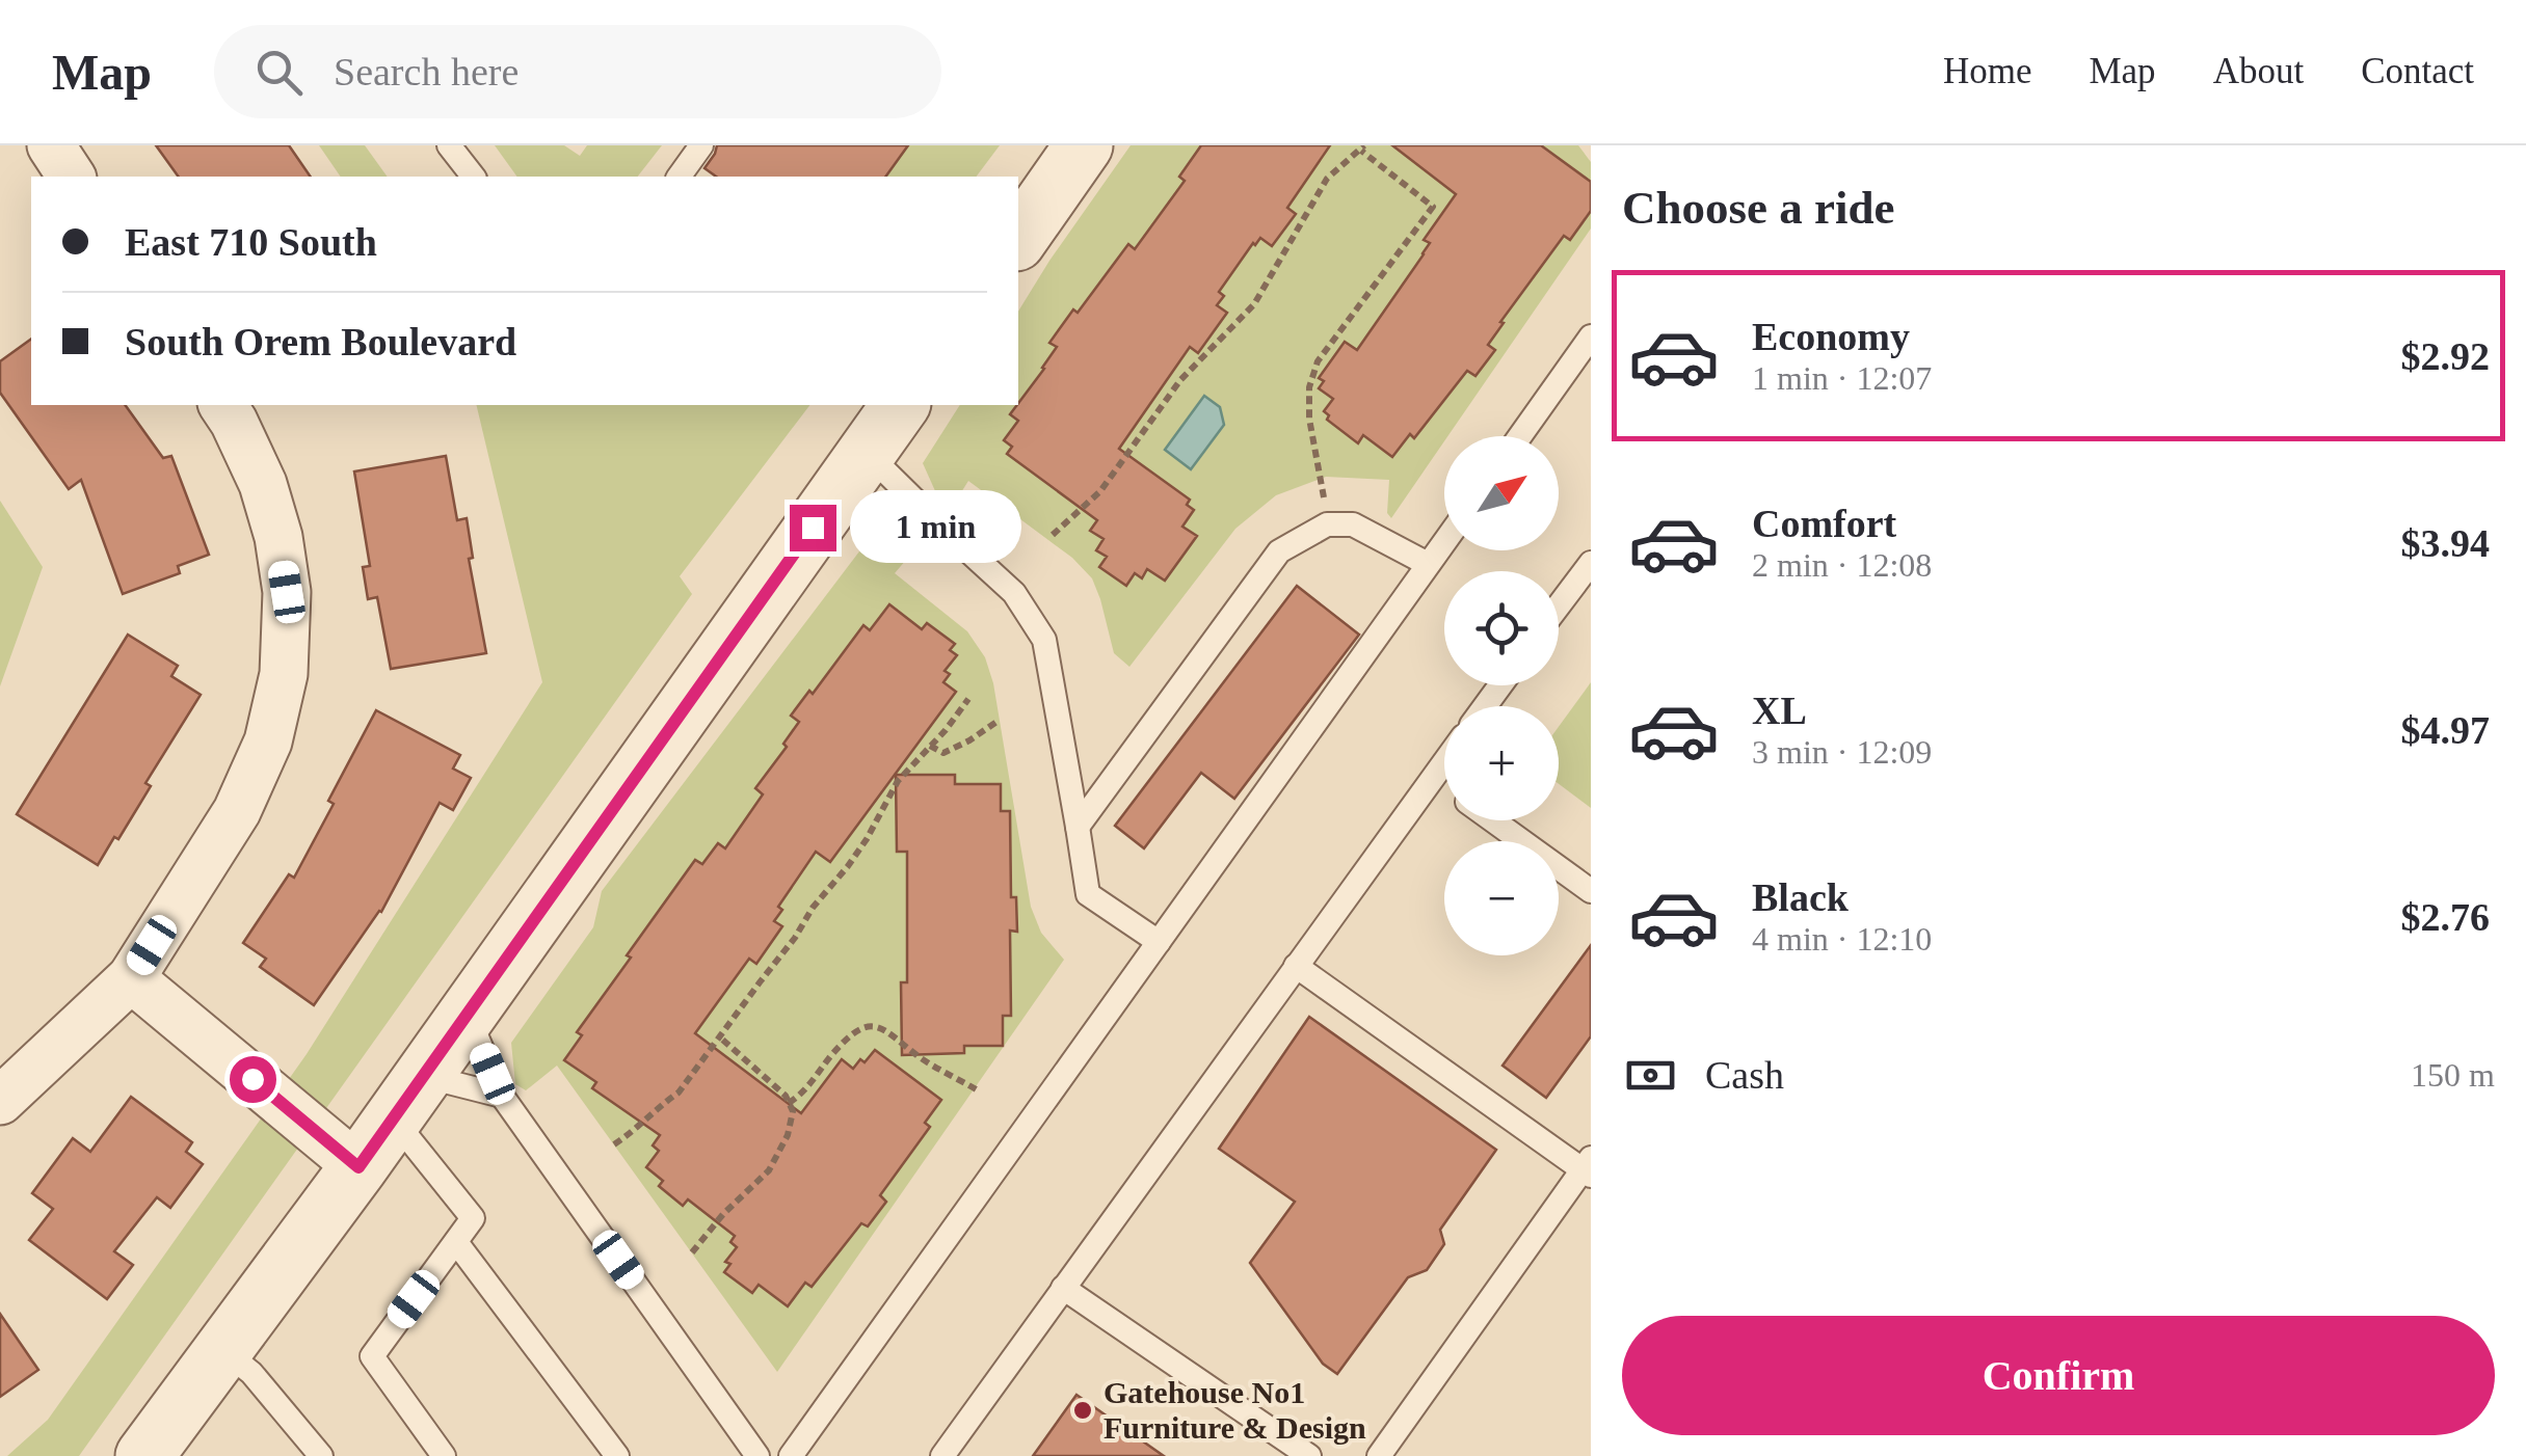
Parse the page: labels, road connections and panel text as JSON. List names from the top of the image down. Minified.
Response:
{"places":["Gatehouse No1 Furniture & Design"],"north":"top right","page":{"header":"Map","search":"Search here","nav":["Home","Map","About","Contact"],"heading":"Choose a ride","banner":["East 710 South","South Orem Boulevard"],"list":[{"name":"Economy","note":"1 min · 12:07","value":"$2.92"},{"name":"Comfort","note":"2 min · 12:08","value":"$3.94"},{"name":"XL","note":"3 min · 12:09","value":"$4.97"},{"name":"Black","note":"4 min · 12:10","value":"$2.76"}],"map_buttons":["+","−"],"bubble":"1 min","pay":["Cash","150 m"],"buttons":"Confirm"}}
